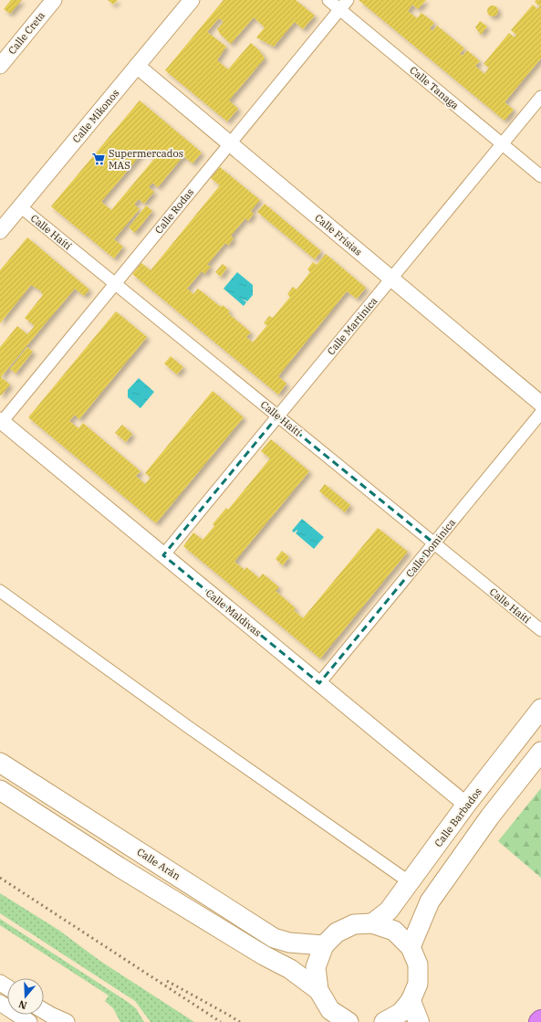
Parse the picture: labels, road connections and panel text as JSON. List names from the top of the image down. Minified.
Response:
{"streets":{"street":["Calle Creta","Calle Tanaga","Calle Mikonos","Calle Rodas","Calle Haití","Calle Frisias","Calle Martinica","Calle Dominica","Calle Maldivas","Calle Barbados","Calle Arán"]},"crossings":[["Calle Tanaga","Calle Rodas"],["Calle Tanaga","Calle Martinica"],["Calle Mikonos","Calle Haití"],["Calle Mikonos","Calle Frisias"],["Calle Rodas","Calle Haití"],["Calle Rodas","Calle Frisias"],["Calle Rodas","Calle Maldivas"],["Calle Haití","Calle Martinica"],["Calle Haití","Calle Dominica"],["Calle Frisias","Calle Martinica"],["Calle Martinica","Calle Maldivas"],["Calle Dominica","Calle Maldivas"],["Calle Maldivas","Calle Barbados"]],"places":{"supermarket":["Supermercados MAS"]},"north":"bottom"}
